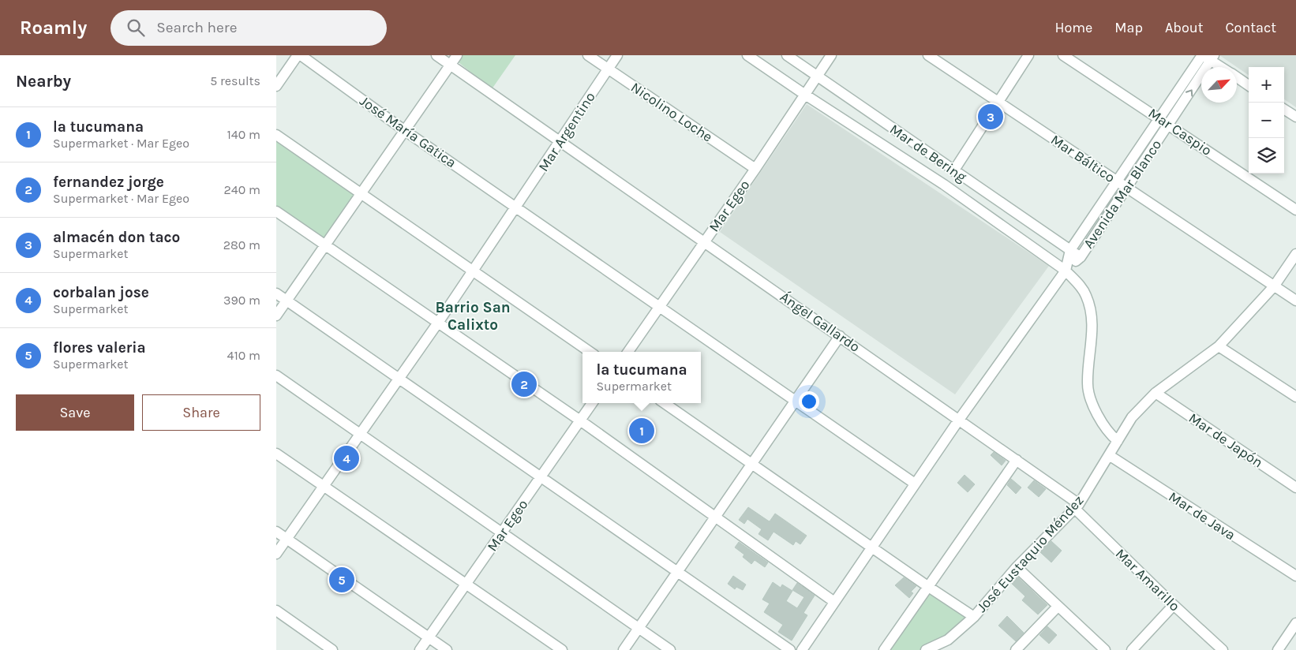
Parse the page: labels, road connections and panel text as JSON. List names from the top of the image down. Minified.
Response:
{"streets":{"street":["Nicolino Loche","José María Gatica","Mar Argentino","Mar Caspio","Mar de Bering","Mar Báltico","Avenida Mar Blanco","Mar Egeo","Ángel Gallardo","Mar de Japón","Mar de Java","José Eustaquio Méndez","Mar Amarillo"]},"crossings":[["Nicolino Loche","Mar Argentino"],["Nicolino Loche","Mar Egeo"],["José María Gatica","Mar Argentino"],["José María Gatica","Mar Egeo"],["Mar Argentino","Ángel Gallardo"],["Mar Caspio","Avenida Mar Blanco"],["Mar de Bering","Avenida Mar Blanco"],["Mar de Bering","Mar Egeo"],["Mar Báltico","Avenida Mar Blanco"],["Mar Báltico","José Eustaquio Méndez"],["Mar Egeo","Ángel Gallardo"],["Ángel Gallardo","José Eustaquio Méndez"],["Ángel Gallardo","Mar Amarillo"],["Mar de Japón","José Eustaquio Méndez"],["Mar de Java","José Eustaquio Méndez"],["José Eustaquio Méndez","Mar Amarillo"]],"districts":["Barrio San Calixto"],"north":"top right","page":{"header":"Roamly","search":"Search here","nav":["Home","Map","About","Contact"],"heading":["Nearby","5 results"],"map_buttons":["+","−"],"pins":["3","2","1","4","5"],"list":[{"mark":"1","name":"la tucumana","note":"Supermarket · Mar Egeo","value":"140 m"},{"mark":"2","name":"fernandez jorge","note":"Supermarket · Mar Egeo","value":"240 m"},{"mark":"3","name":"almacén don taco","note":"Supermarket","value":"280 m"},{"mark":"4","name":"corbalan jose","note":"Supermarket","value":"390 m"},{"mark":"5","name":"flores valeria","note":"Supermarket","value":"410 m"}],"popup":["la tucumana","Supermarket"],"buttons":["Save","Share"]}}
